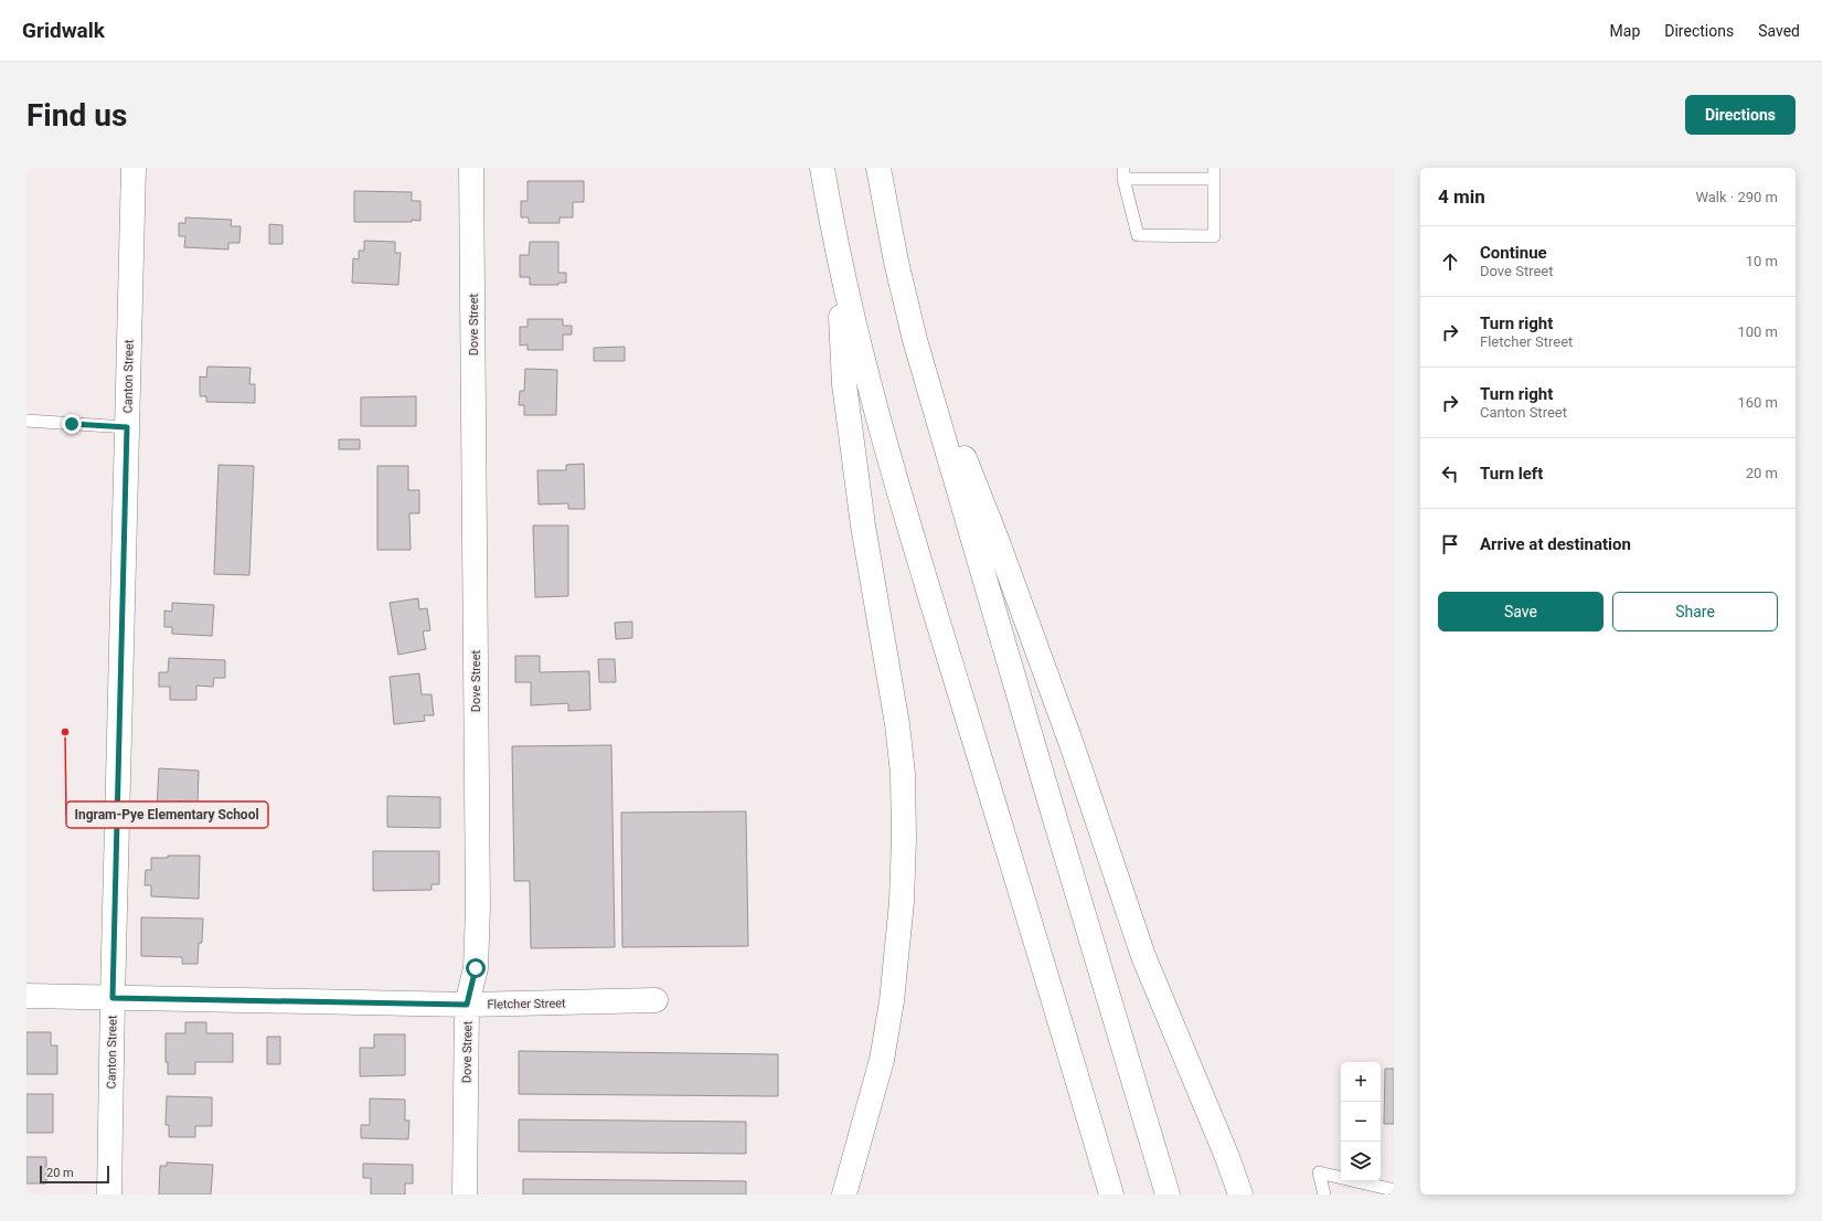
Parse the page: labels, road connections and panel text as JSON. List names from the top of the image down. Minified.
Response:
{"streets":{"main road":["Dove Street","Canton Street","Fletcher Street"]},"crossings":[["Dove Street","Fletcher Street"],["Canton Street","Fletcher Street"]],"places":["Ingram-Pye Elementary School"],"scale_bar":"20 m","page":{"header":"Gridwalk","nav":["Map","Directions","Saved"],"buttons":["Directions",["Save","Share"]],"title":"Find us","heading":["4 min","Walk · 290 m"],"list":[["Continue","Dove Street","10 m"],["Turn right","Fletcher Street","100 m"],["Turn right","Canton Street","160 m"],["Turn left","20 m"],"Arrive at destination"],"map_buttons":["+","−"],"scale":"20 m"}}
